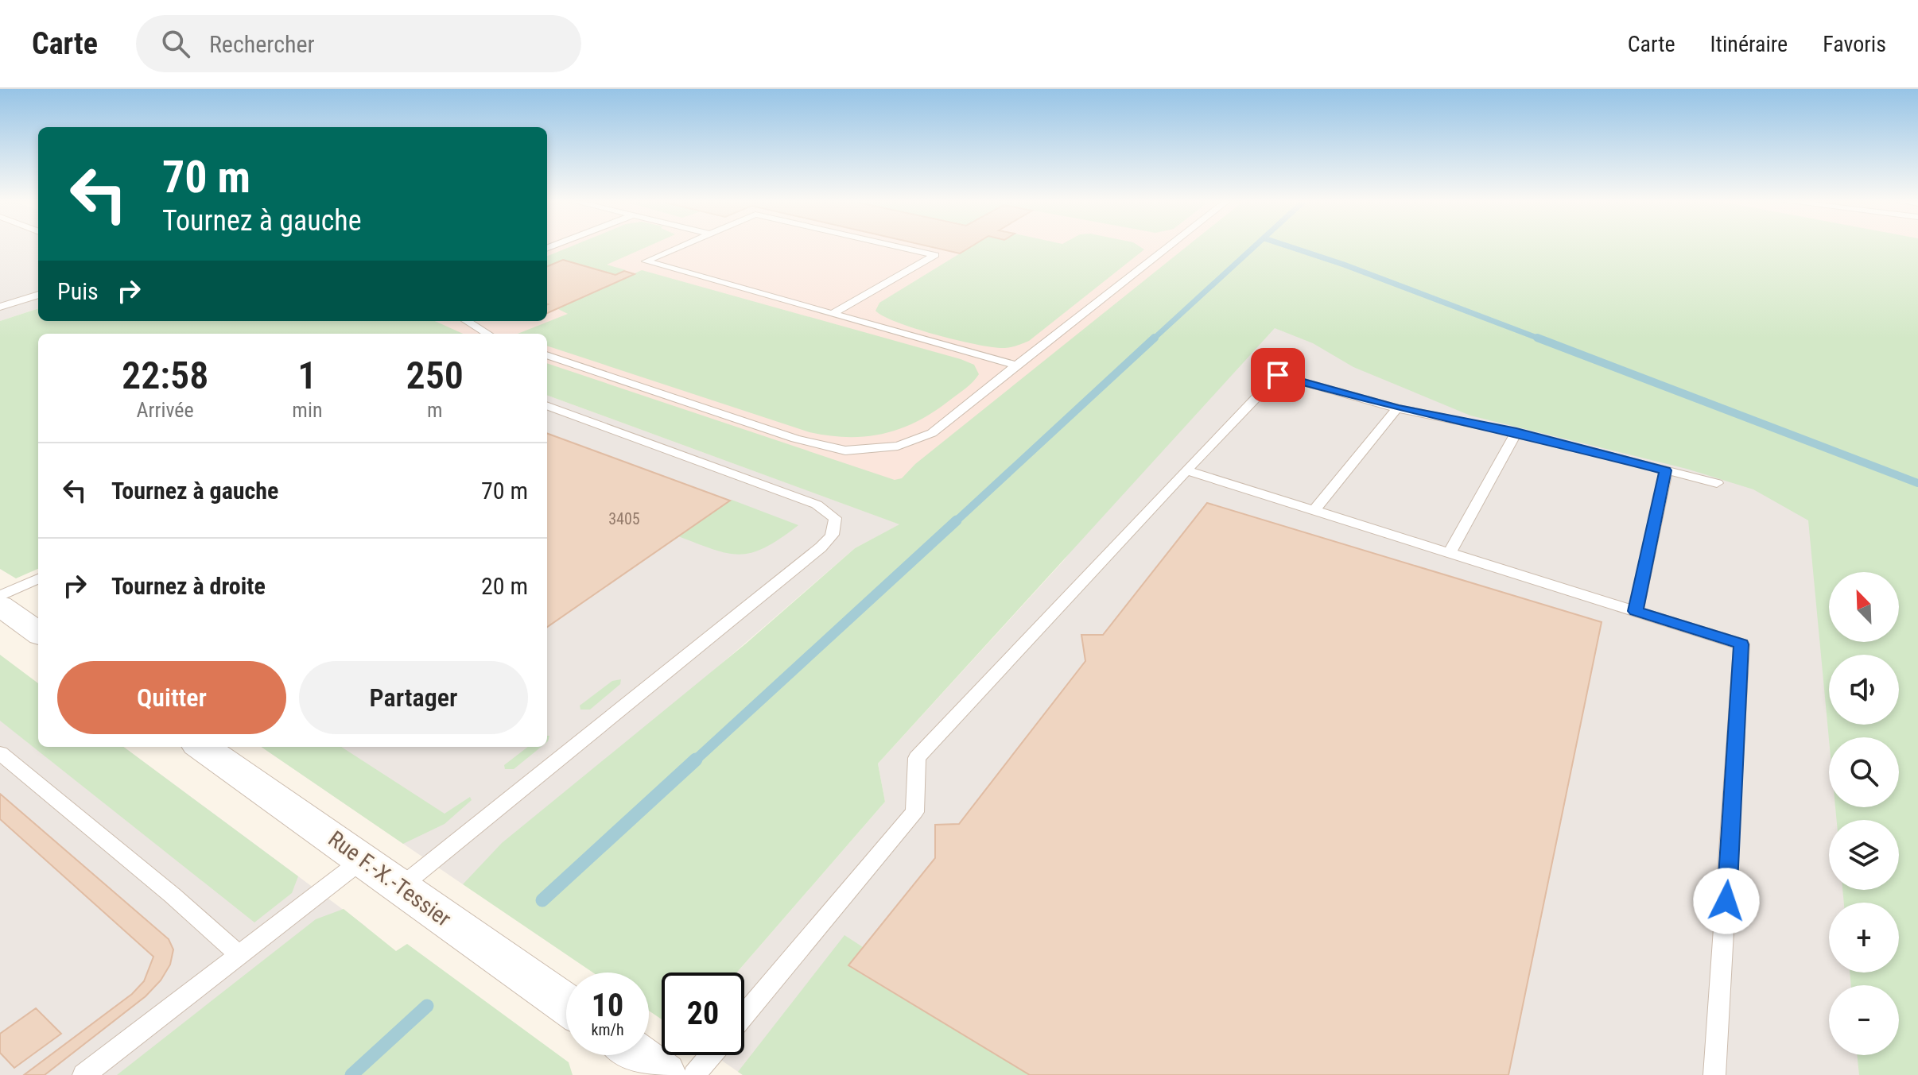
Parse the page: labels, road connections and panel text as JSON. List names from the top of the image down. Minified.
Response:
{"streets":{"street":["Rue F.-X.-Tessier"]},"house_numbers":["3405"],"north":"top left","page":{"header":"Carte","search":"Rechercher","nav":["Carte","Itinéraire","Favoris"],"turn":["70 m","Tournez à gauche"],"then":"Puis","eta":["22:58","Arrivée","1","min","250","m"],"list":[{"name":"Tournez à gauche","value":"70 m"},{"name":"Tournez à droite","value":"20 m"}],"map_buttons":["+","−"],"buttons":["Quitter","Partager"],"speed":"10 km/h","limit":"20"}}
